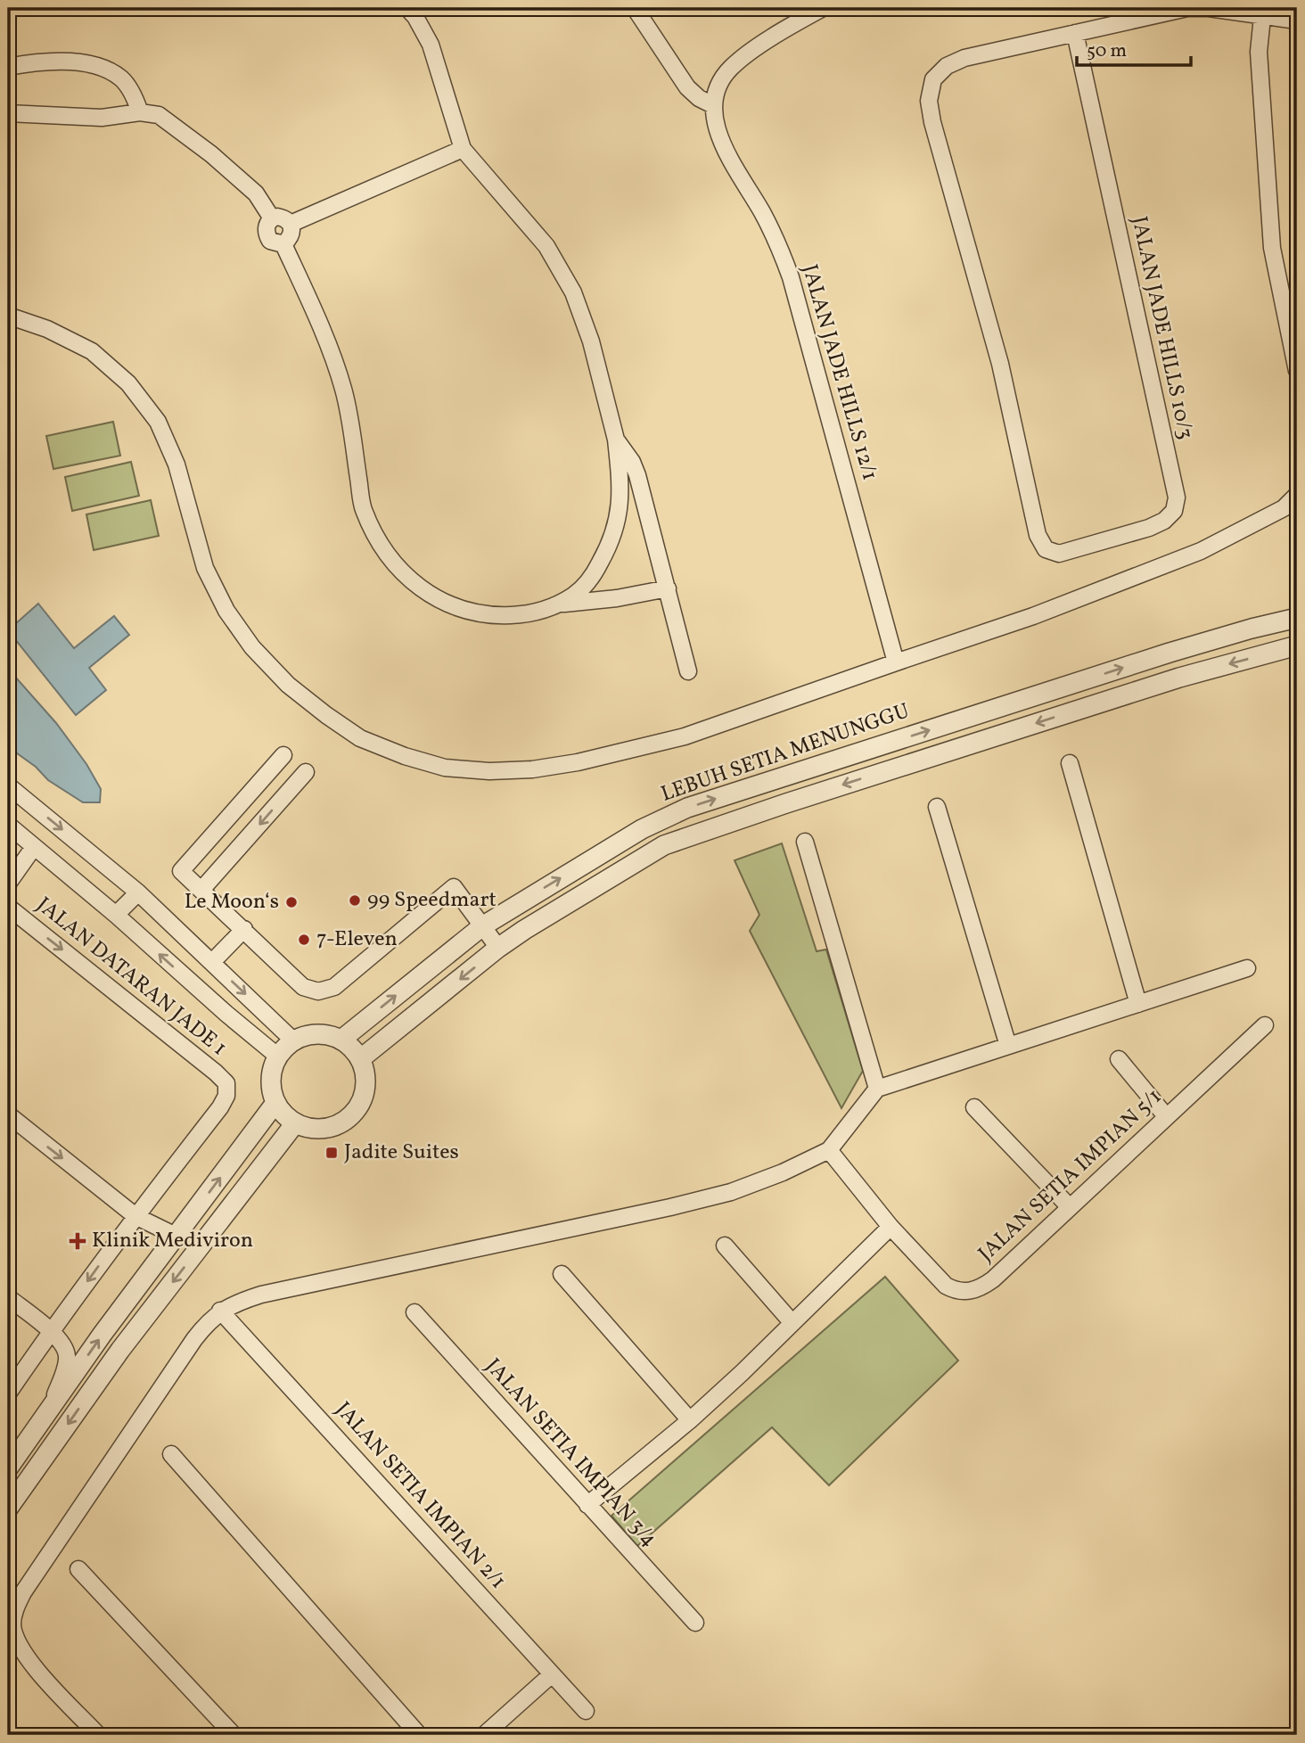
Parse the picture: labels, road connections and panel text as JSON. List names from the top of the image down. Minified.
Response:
{"streets":{"street":["JALAN JADE HILLS 10/3","JALAN JADE HILLS 12/1","LEBUH SETIA MENUNGGU","JALAN DATARAN JADE 1","JALAN SETIA IMPIAN 5/1","JALAN SETIA IMPIAN 3/4","JALAN SETIA IMPIAN 2/1"]},"places":{"other":["99 Speedmart","Le Moon‘s","7-Eleven"],"transit":["Jadite Suites"],"health":["Klinik Mediviron"]},"scale_bar":"50 m"}
